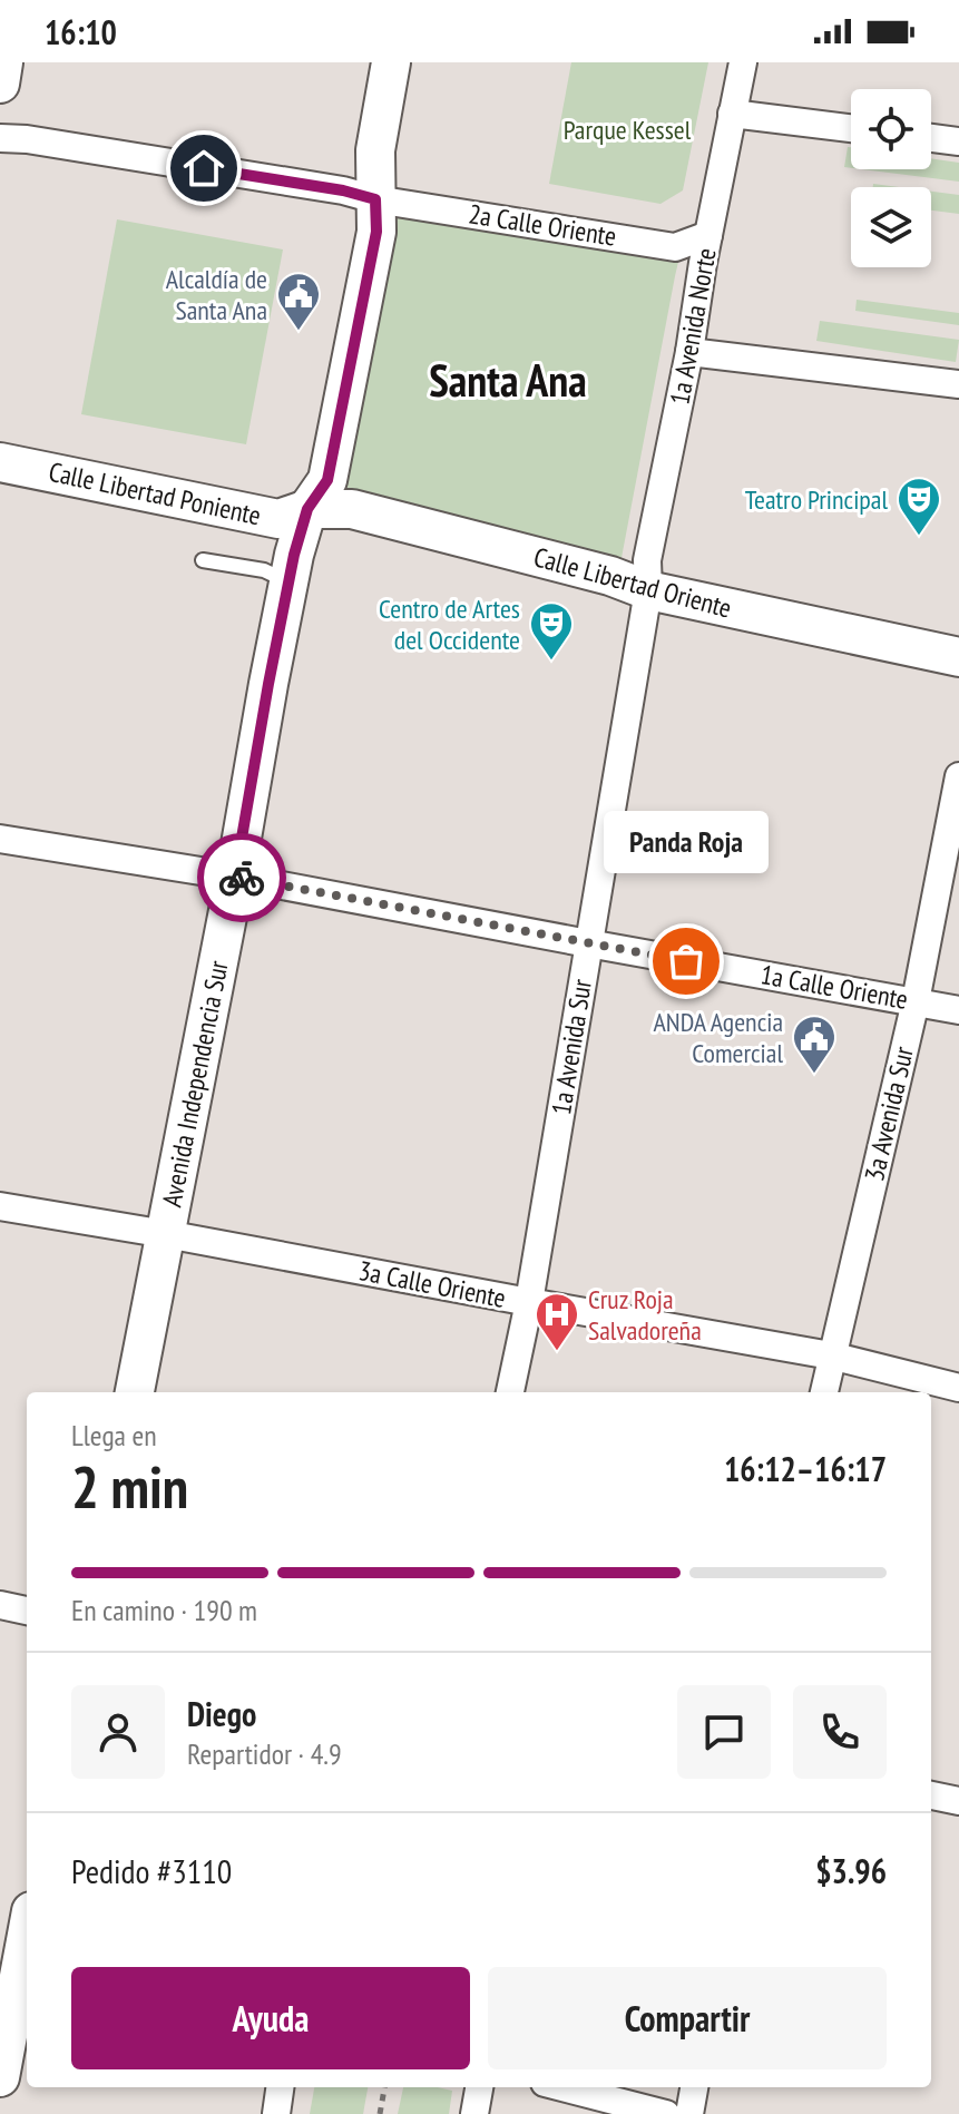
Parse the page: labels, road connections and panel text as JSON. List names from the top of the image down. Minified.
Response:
{"streets":{"main road":["Calle Libertad Poniente","Calle Libertad Oriente","Avenida Independencia Sur"],"street":["2a Calle Oriente","1a Avenida Norte","1a Calle Oriente","1a Avenida Sur","3a Avenida Sur","3a Calle Oriente"]},"crossings":[["2a Calle Oriente","1a Avenida Norte"],["2a Calle Oriente","Avenida Independencia Sur"],["1a Avenida Norte","Calle Libertad Oriente"],["1a Avenida Norte","1a Avenida Sur"],["Calle Libertad Poniente","Calle Libertad Oriente"],["Calle Libertad Poniente","Avenida Independencia Sur"],["Calle Libertad Oriente","1a Avenida Sur"],["Calle Libertad Oriente","Avenida Independencia Sur"],["1a Calle Oriente","1a Avenida Sur"],["1a Calle Oriente","Avenida Independencia Sur"],["1a Calle Oriente","3a Avenida Sur"],["1a Avenida Sur","3a Calle Oriente"],["Avenida Independencia Sur","3a Calle Oriente"],["3a Avenida Sur","3a Calle Oriente"]],"districts":["Santa Ana"],"parks":["Parque Kessel"],"places":{"public building":["Alcaldía de Santa Ana","ANDA Agencia Comercial"],"theatre":["Teatro Principal","Centro de Artes del Occidente"],"other":["Panda Roja"],"hospital":["Cruz Roja Salvadoreña"]},"page":{"status":"16:10","bubble":"Panda Roja","heading":["2 min","Llega en","16:12–16:17"],"panel":["Diego","Repartidor · 4.9","Pedido #3110","$3.96"],"bar":"En camino · 190 m","buttons":["Ayuda","Compartir"]}}
